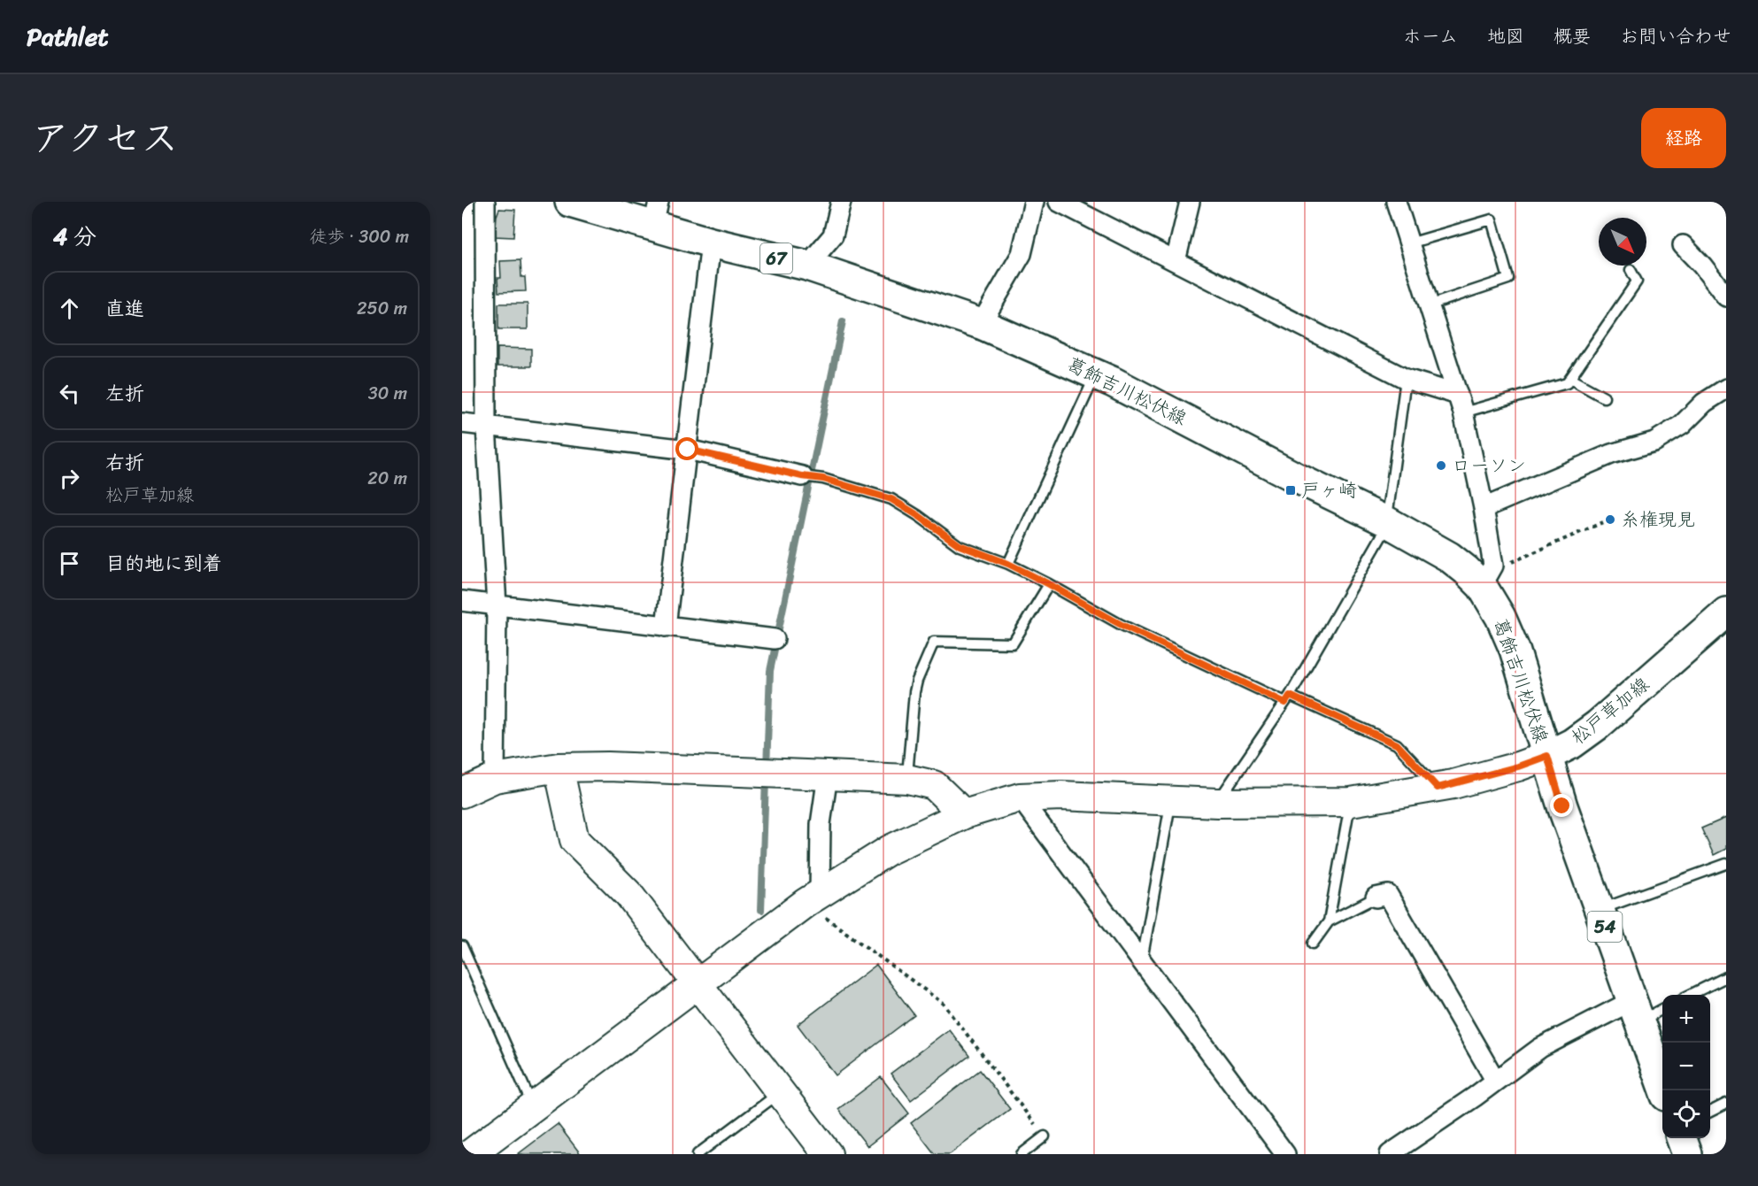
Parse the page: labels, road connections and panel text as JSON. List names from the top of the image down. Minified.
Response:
{"streets":{"main road":["67","葛飾吉川松伏線","松戸草加線","54"]},"crossings":[["葛飾吉川松伏線","松戸草加線"],["葛飾吉川松伏線","54"],["松戸草加線","54"]],"places":{"other":["ローソン","糸権現見"],"transit":["戸ヶ崎"]},"north":"bottom right","page":{"header":"Pathlet","nav":["ホーム","地図","概要","お問い合わせ"],"title":"アクセス","buttons":"経路","heading":["4 分","徒歩 · 300 m"],"list":[["直進","250 m"],["左折","30 m"],["右折","松戸草加線","20 m"],"目的地に到着"],"map_buttons":["+","−"]}}
